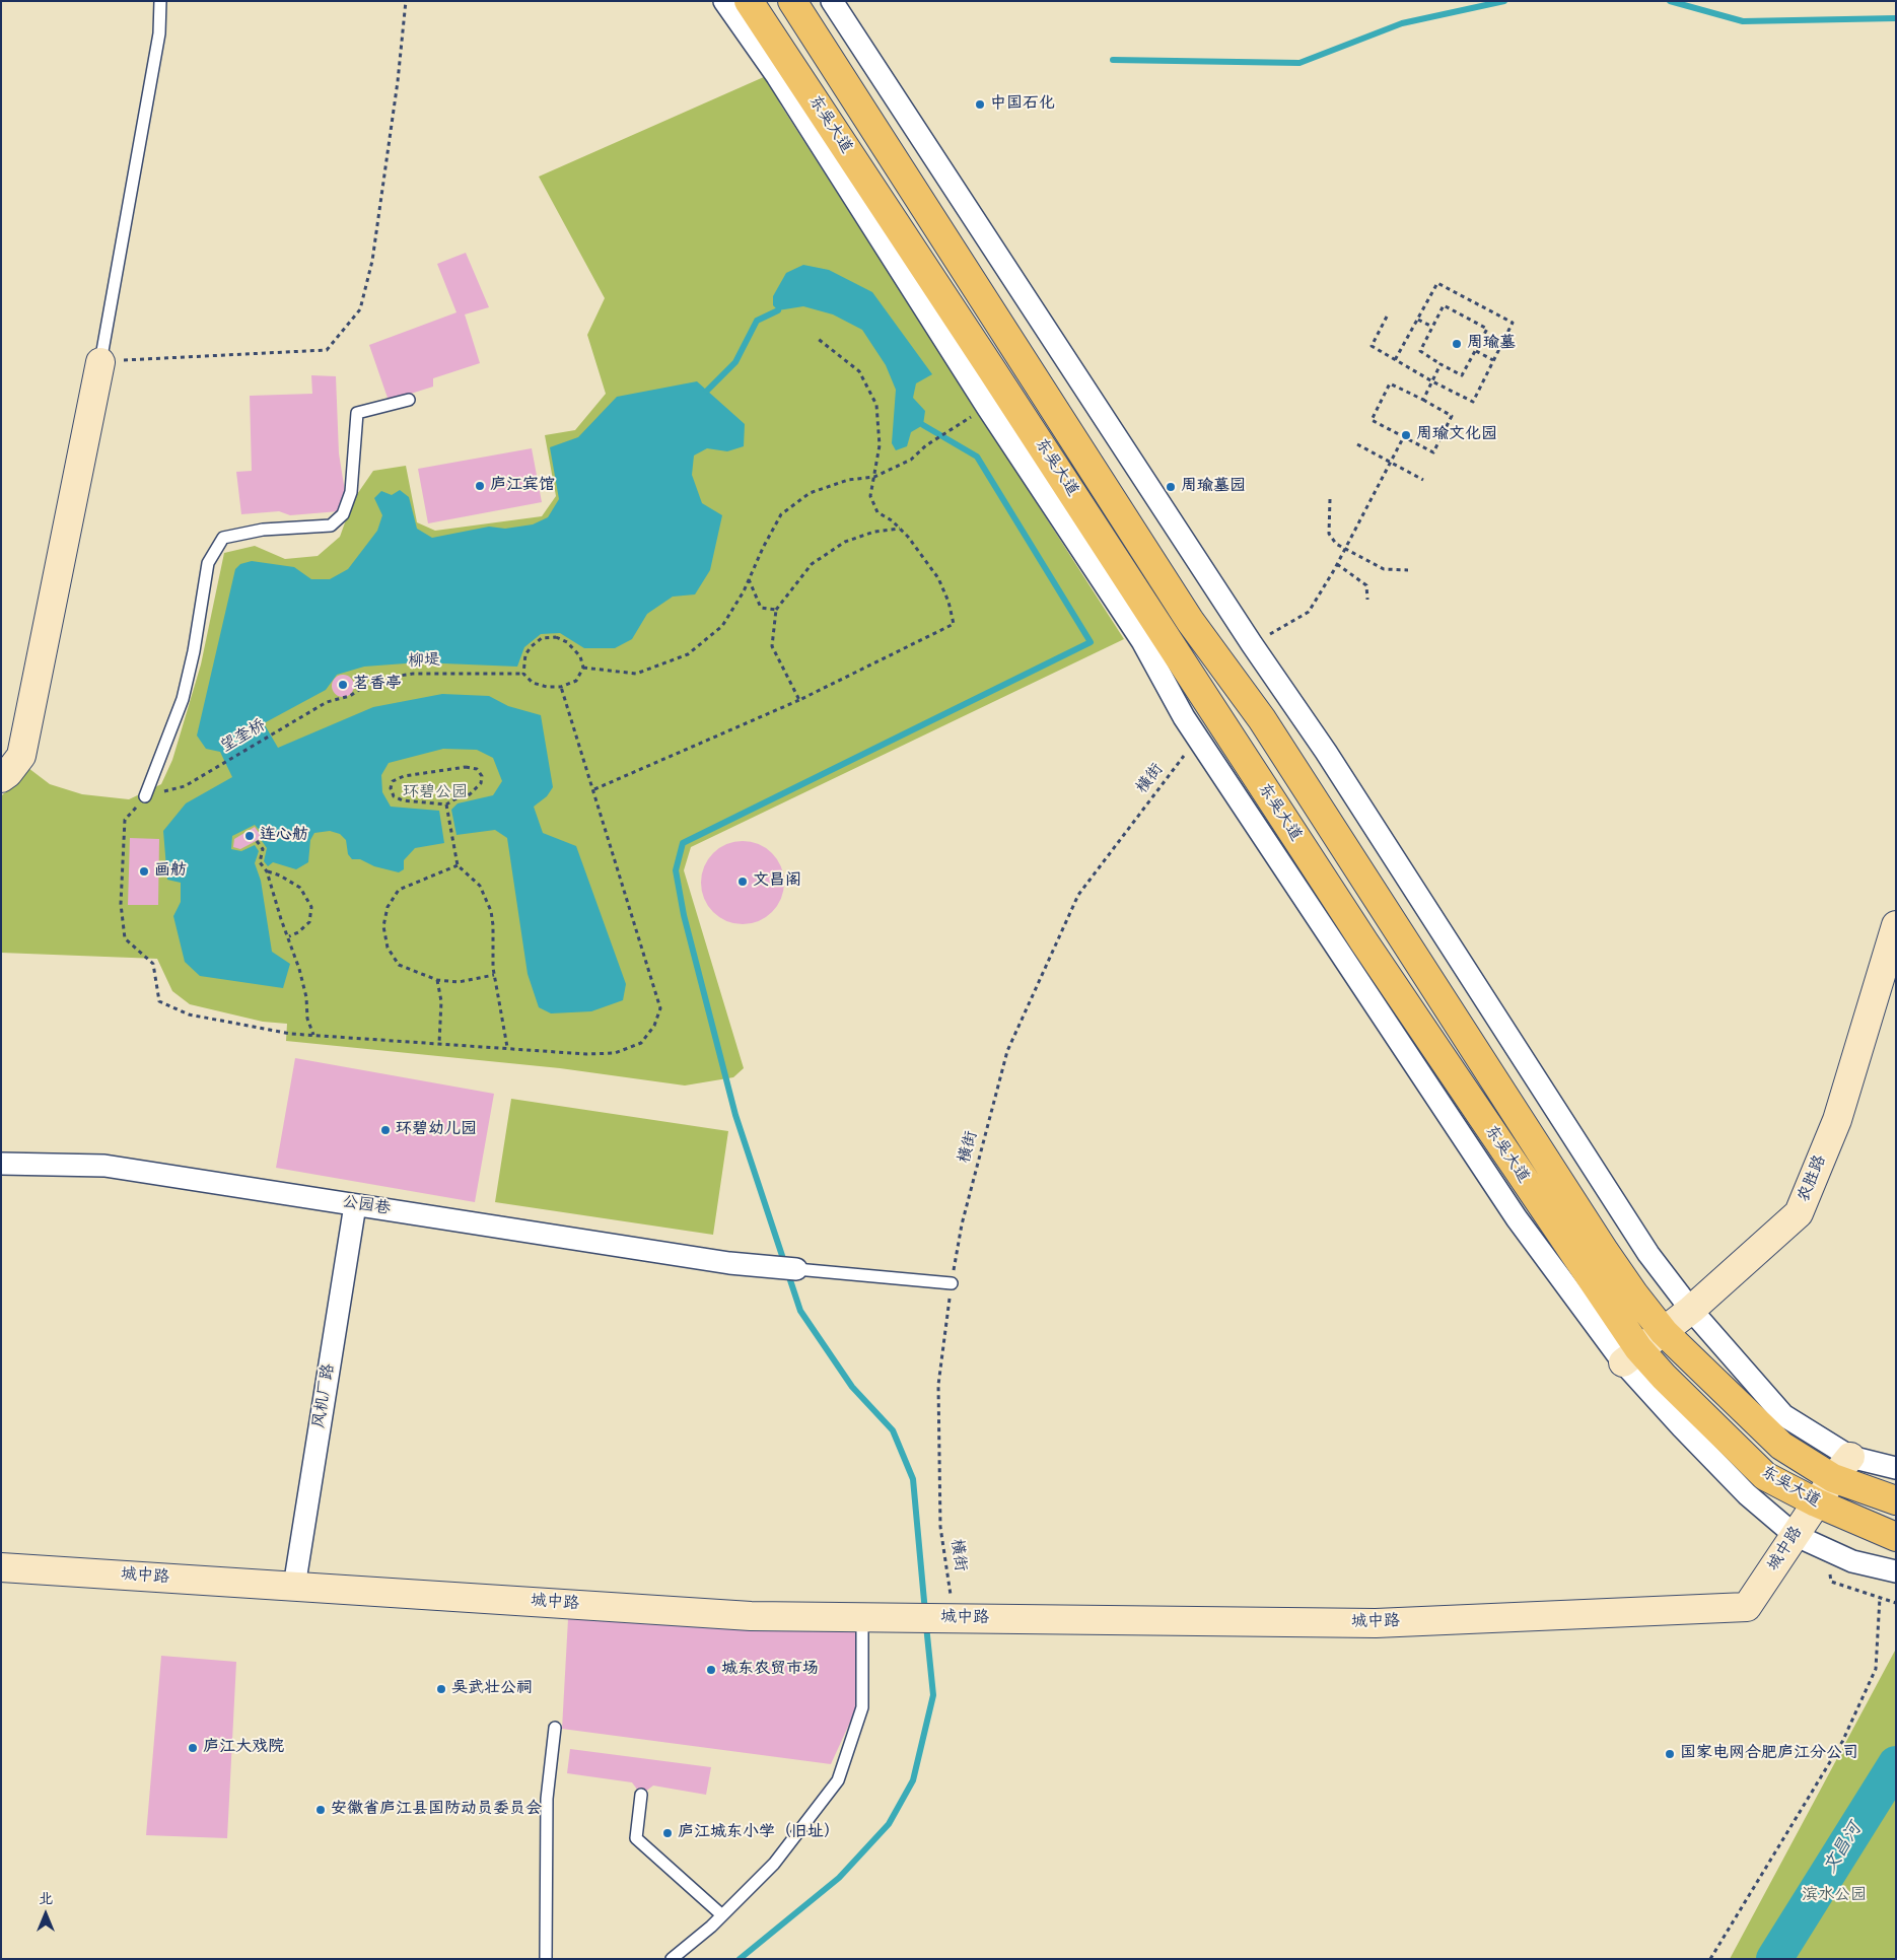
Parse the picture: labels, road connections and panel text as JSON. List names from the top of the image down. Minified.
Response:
{"streets":{"main road":["东吴大道"],"street":["农胜路","公园巷","风机厂路","城中路"],"path":["柳堤","望奎桥","横街"]},"crossings":[["东吴大道","农胜路"],["东吴大道","城中路"],["柳堤","望奎桥"],["横街","城中路"],["公园巷","风机厂路"],["风机厂路","城中路"]],"water":["文昌河"],"parks":["环碧公园","滨水公园"],"places":["中国石化","周瑜墓","周瑜文化园","庐江宾馆","周瑜墓园","茗香亭","连心舫","画舫","文昌阁","环碧幼儿园","城东农贸市场","吴武壮公祠","庐江大戏院","国家电网合肥庐江分公司","安徽省庐江县国防动员委员会","庐江城东小学（旧址）"],"north":"top"}
